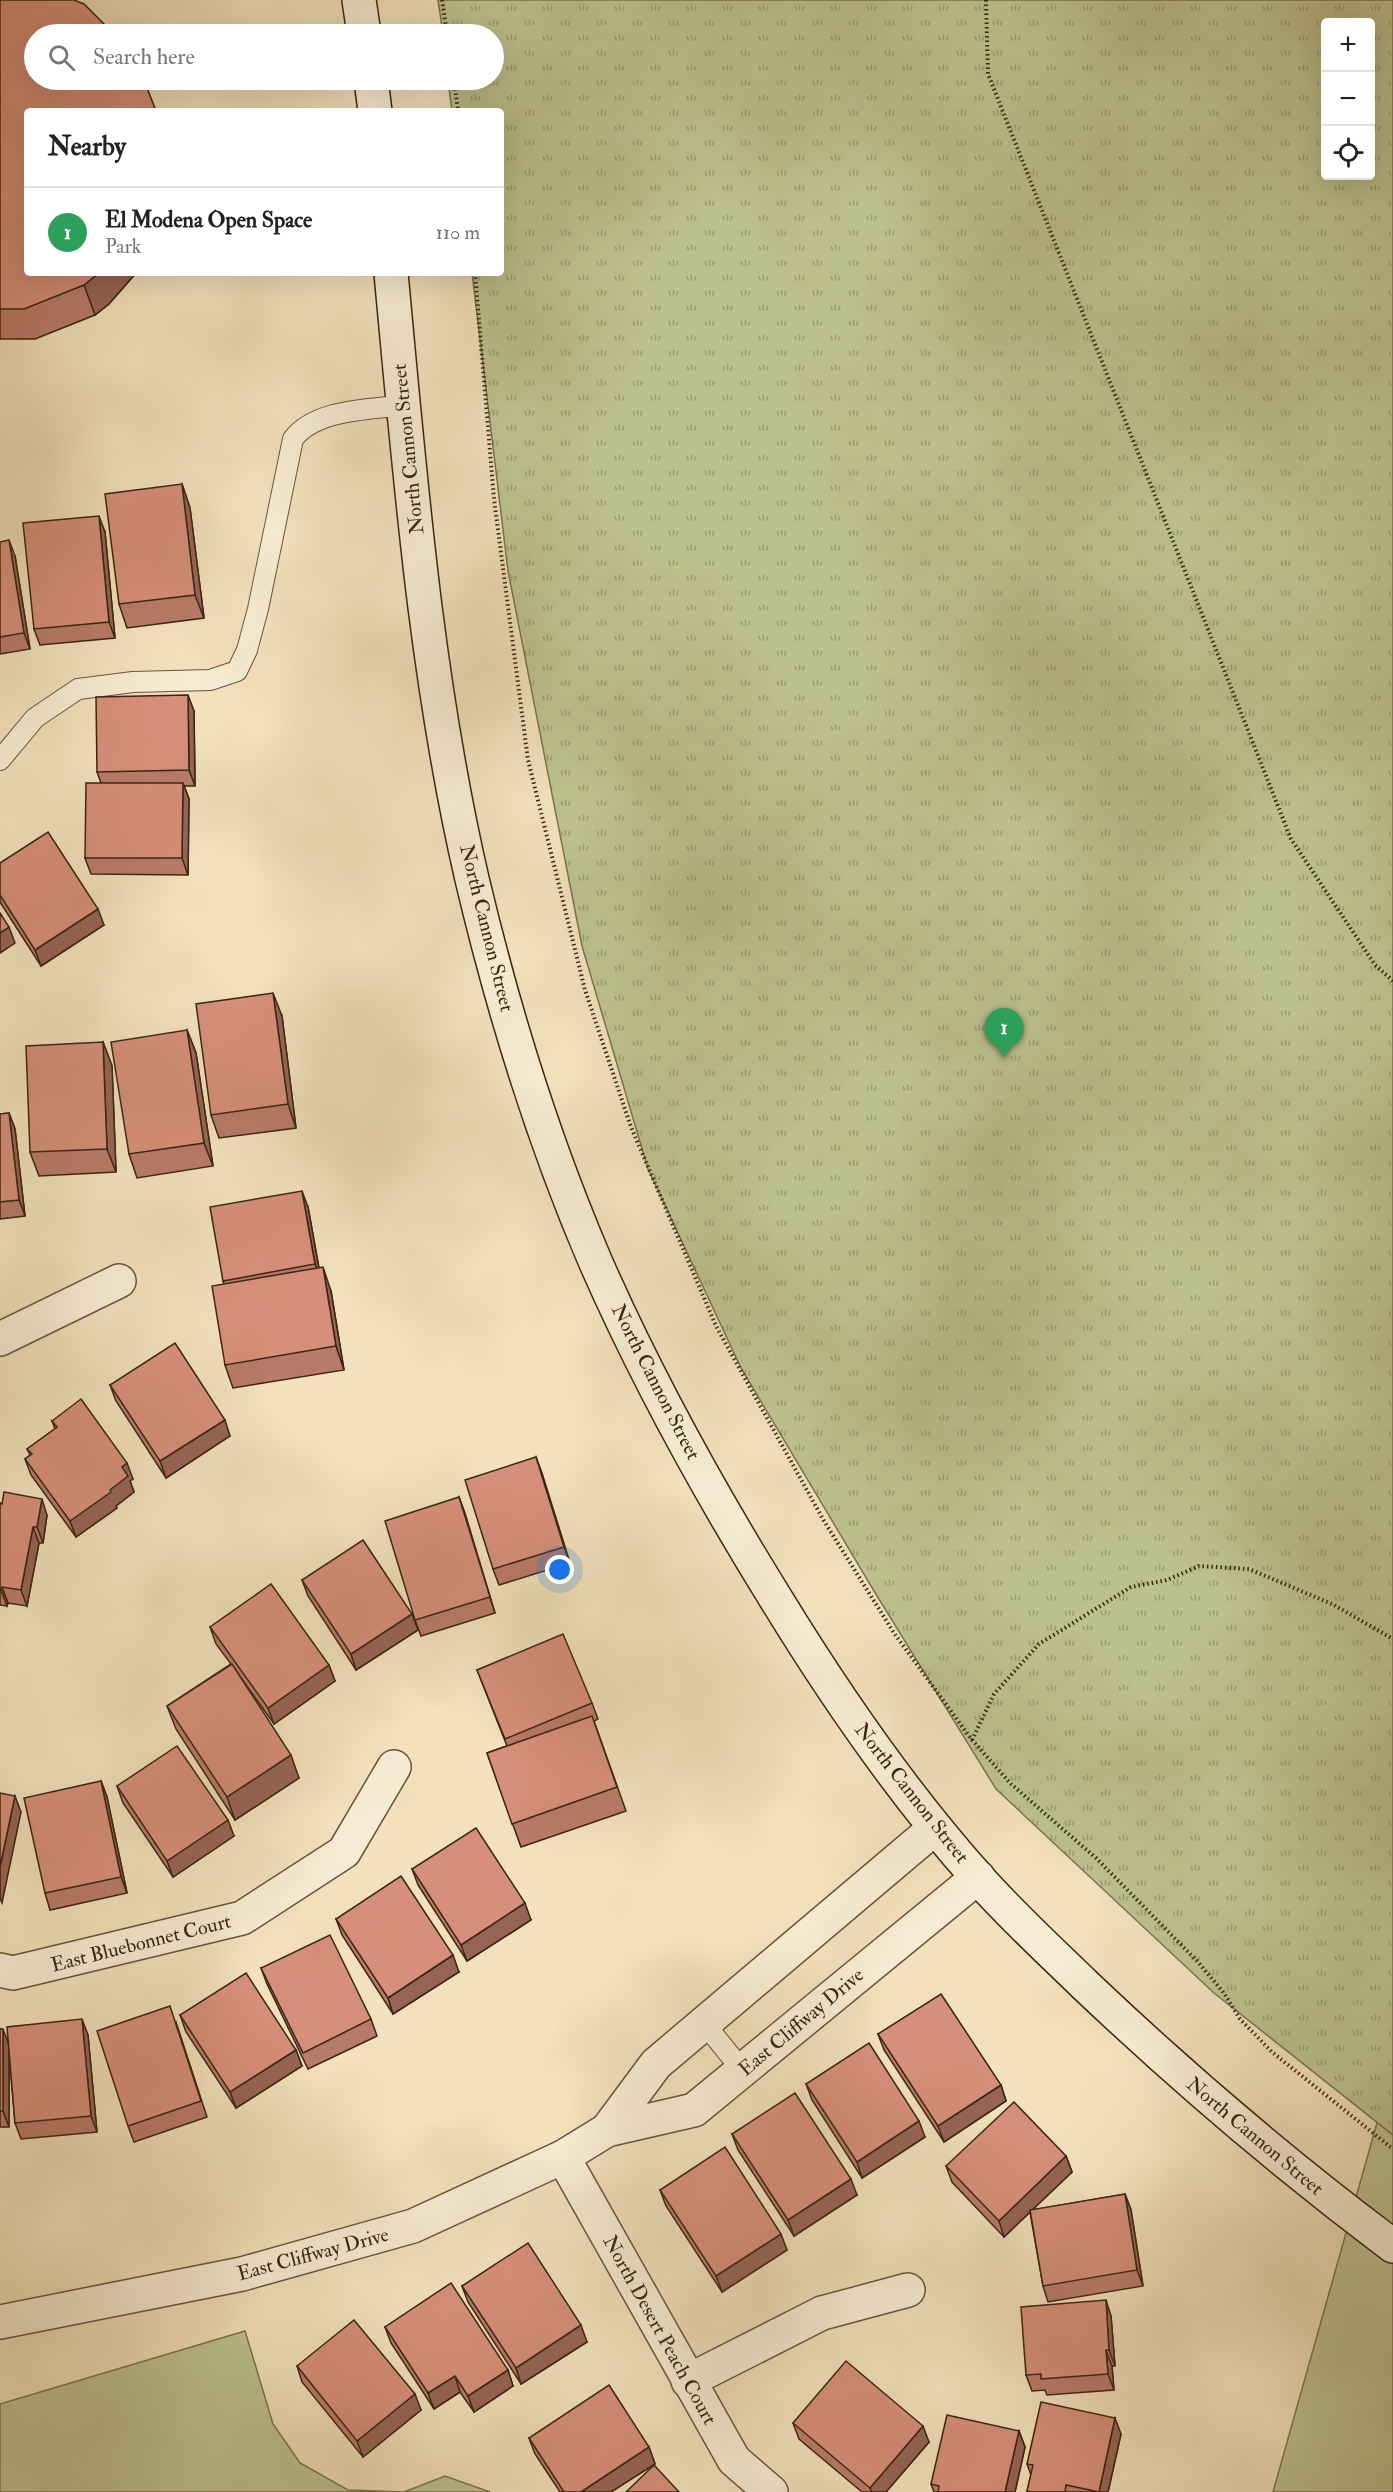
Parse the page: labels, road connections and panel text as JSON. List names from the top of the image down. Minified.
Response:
{"streets":{"street":["North Cannon Street","East Bluebonnet Court","East Cliffway Drive","North Desert Peach Court"]},"crossings":[["North Cannon Street","East Cliffway Drive"],["East Cliffway Drive","North Desert Peach Court"]],"page":{"map_buttons":["+","−"],"search":"Search here","heading":"Nearby","list":[{"mark":"1","name":"El Modena Open Space","note":"Park","value":"110 m"}],"pins":"1"}}
